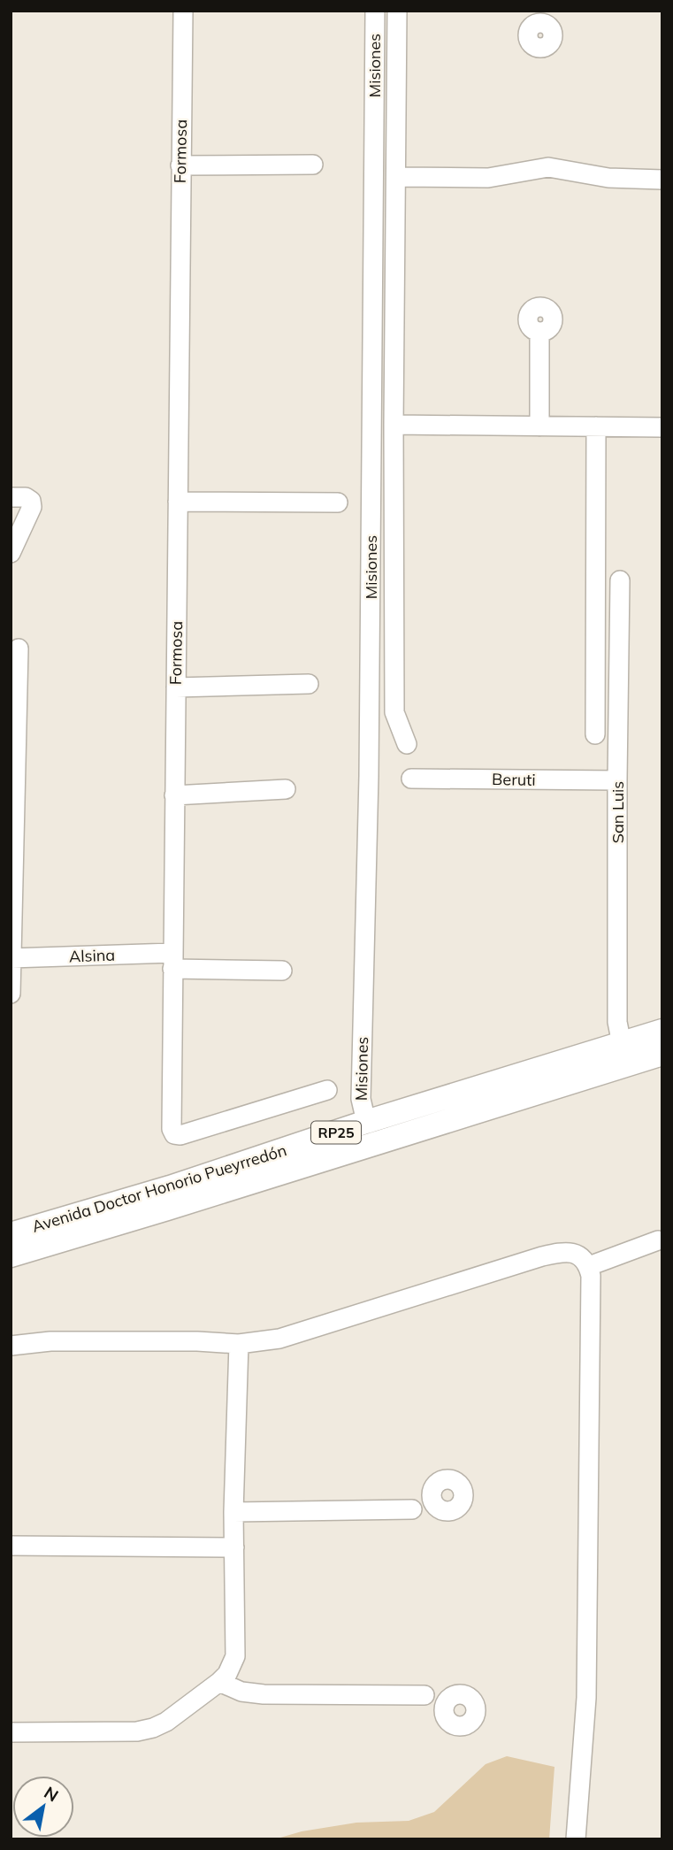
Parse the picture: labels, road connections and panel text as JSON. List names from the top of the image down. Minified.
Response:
{"streets":{"main road":["RP25","Avenida Doctor Honorio Pueyrredón"],"street":["Misiones","Formosa","Beruti","San Luis","Alsina"]},"crossings":[["Misiones","Avenida Doctor Honorio Pueyrredón"],["Formosa","Alsina"],["Beruti","San Luis"],["San Luis","Avenida Doctor Honorio Pueyrredón"]],"north":"top right"}
